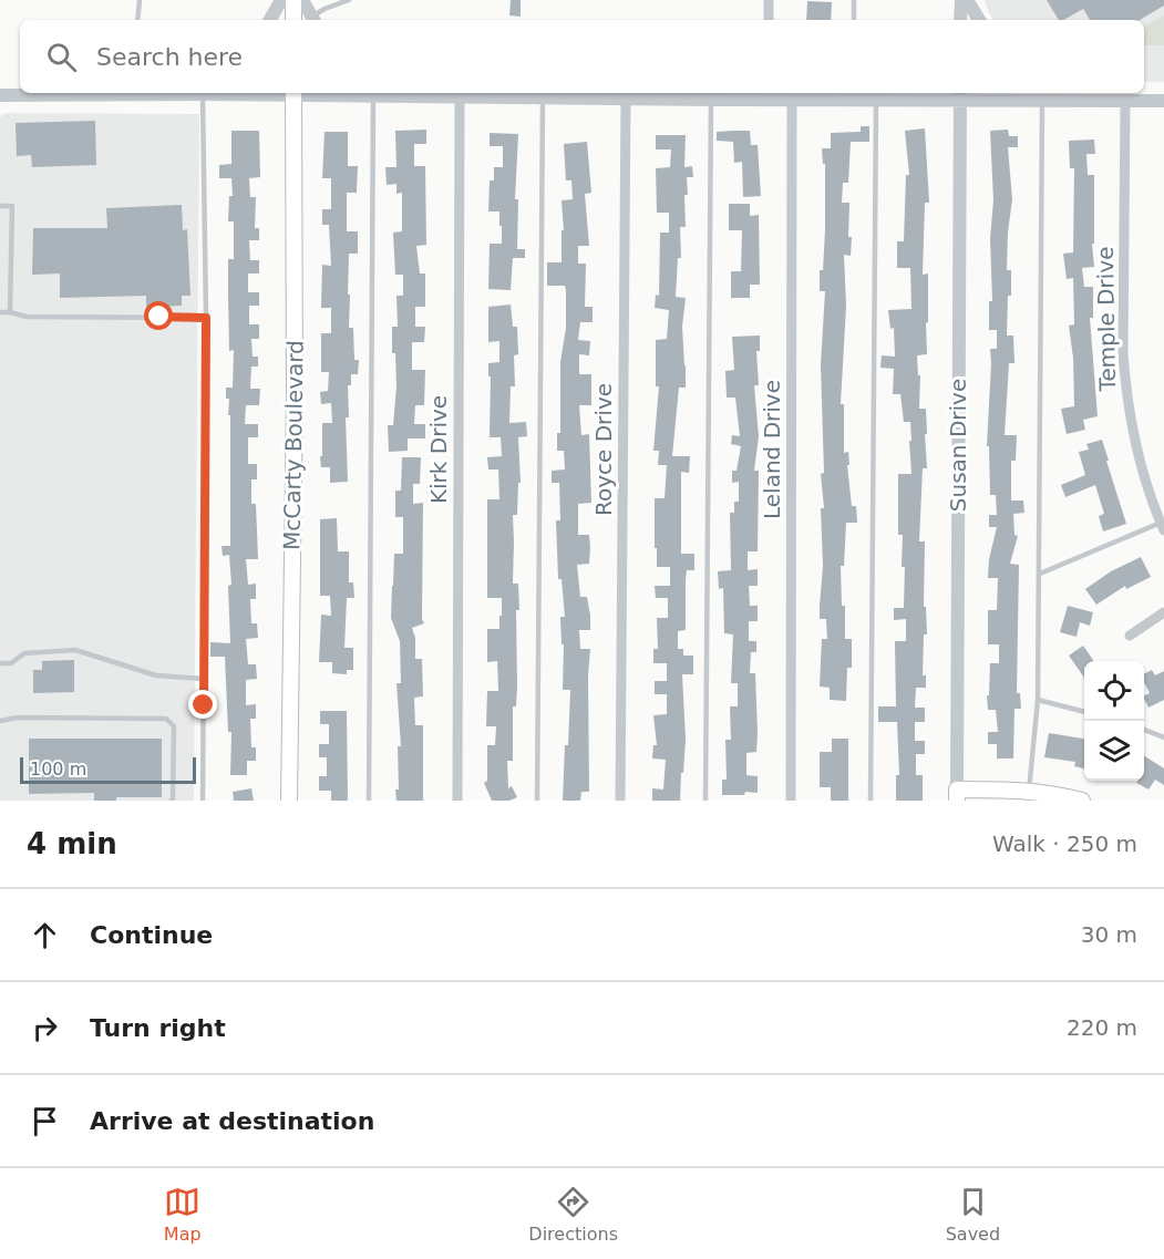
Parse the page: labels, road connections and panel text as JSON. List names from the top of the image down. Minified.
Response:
{"streets":{"main road":["McCarty Boulevard"],"street":["Temple Drive","Susan Drive","Kirk Drive","Royce Drive","Leland Drive"]},"scale_bar":"100 m","page":{"search":"Search here","scale":"100 m","heading":["4 min","Walk · 250 m"],"list":[["Continue","30 m"],["Turn right","220 m"],"Arrive at destination"],"nav":["Map","Directions","Saved"]}}
